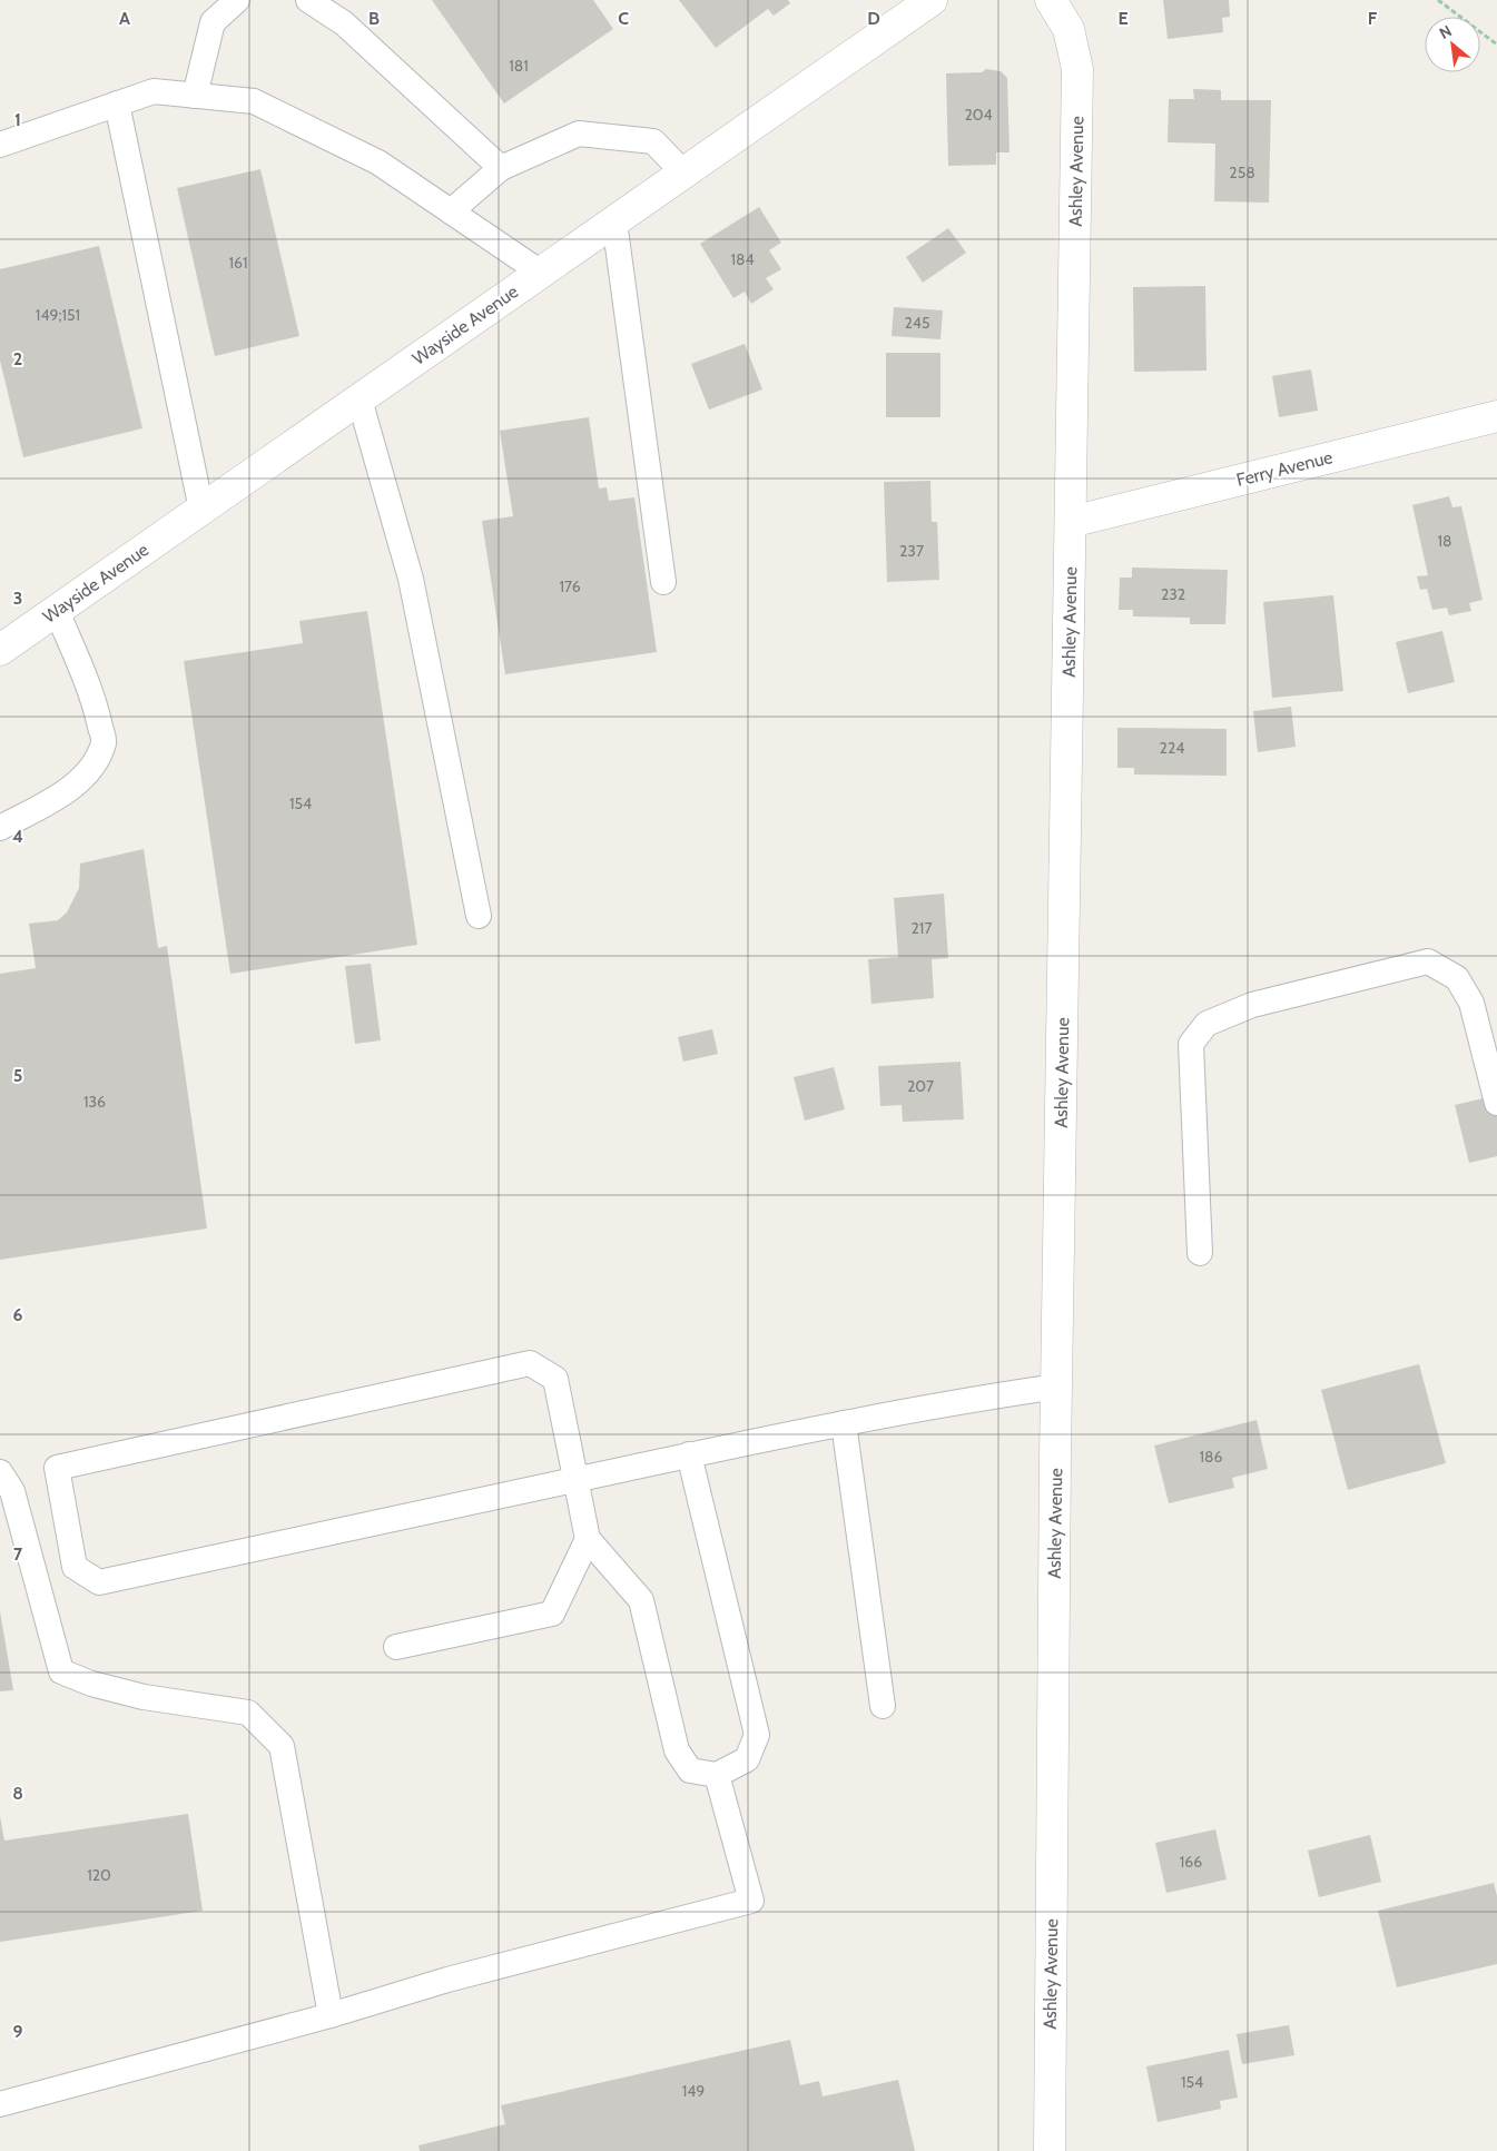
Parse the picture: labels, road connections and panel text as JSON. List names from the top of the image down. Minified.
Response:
{"streets":{"street":["Ashley Avenue","Wayside Avenue","Ferry Avenue"]},"crossings":[["Ashley Avenue","Ferry Avenue"]],"house_numbers":["181","204","258","184","161","149;151","245","18","237","176","232","224","154","217","207","136","186","166","120","154","149"],"north":"top left","grid":{"columns":["A","B","C","D","E","F"],"rows":["1","2","3","4","5","6","7","8","9"]}}
